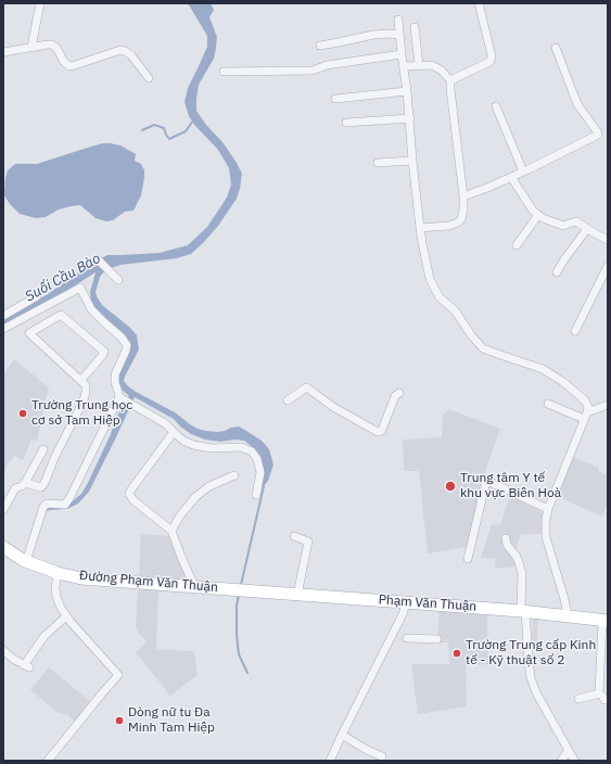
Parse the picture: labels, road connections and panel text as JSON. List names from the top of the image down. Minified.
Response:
{"streets":{"main road":["Đường Phạm Văn Thuận","Phạm Văn Thuận"]},"crossings":[["Đường Phạm Văn Thuận","Phạm Văn Thuận"]],"water":["Suối Cầu Bào"],"places":["Trường Trung học cơ sở Tam Hiệp","Trung tâm Y tế khu vực Biên Hoà","Trường Trung cấp Kinh tế - Kỹ thuật số 2","Dòng nữ tu Đa Minh Tam Hiệp"]}
